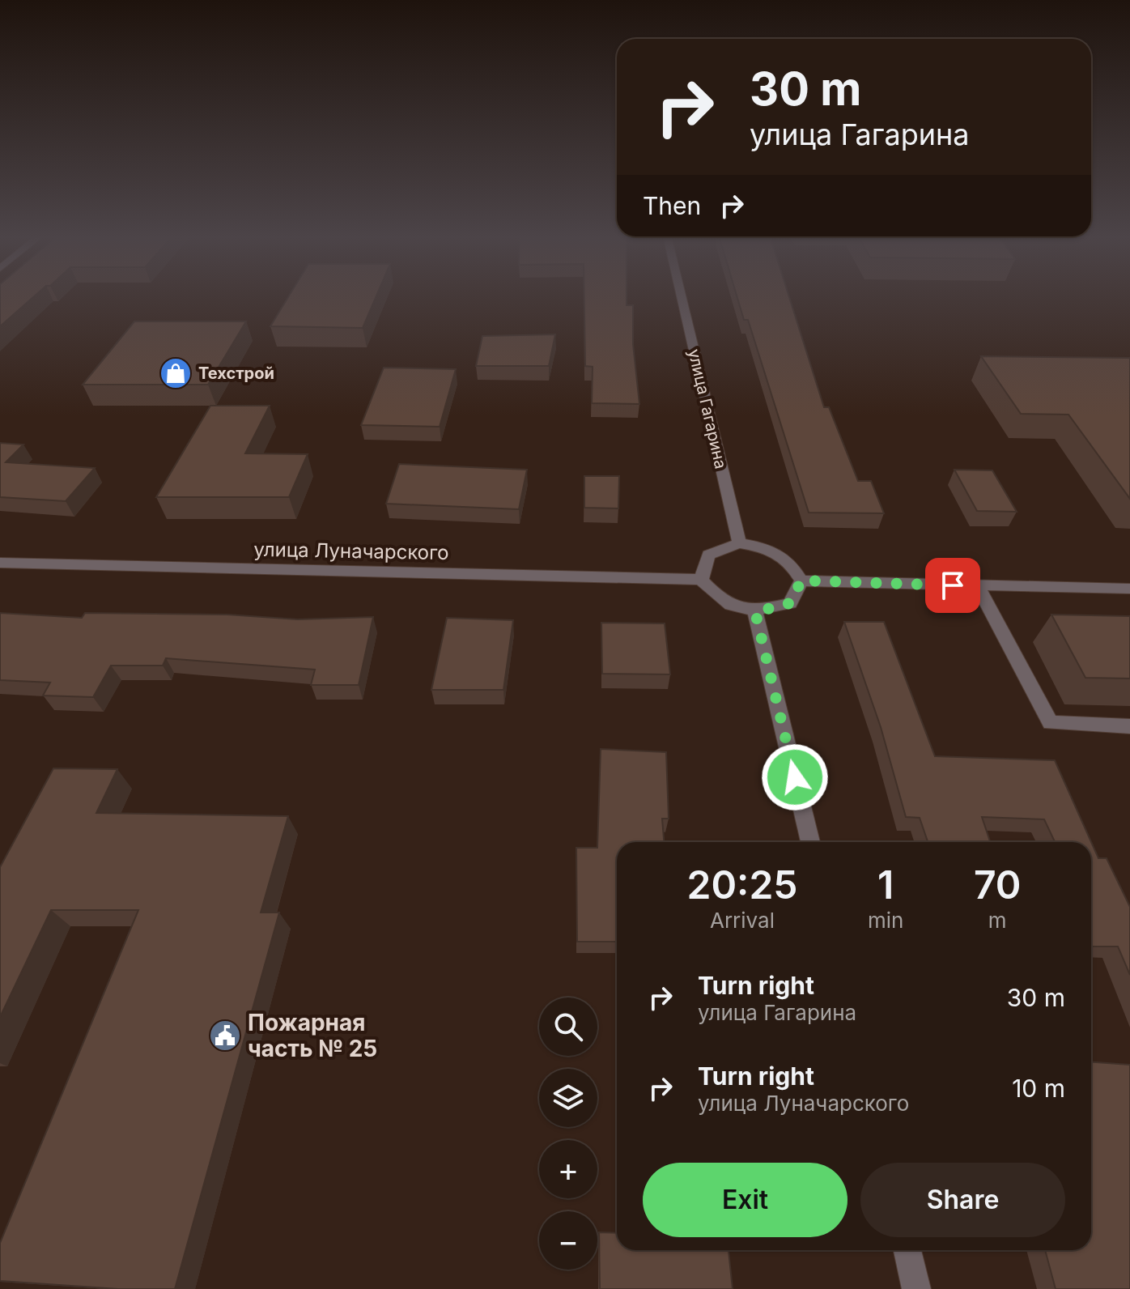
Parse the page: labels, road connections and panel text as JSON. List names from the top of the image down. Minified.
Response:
{"streets":{"street":["улица Гагарина","улица Луначарского"]},"crossings":[["улица Гагарина","улица Луначарского"]],"places":{"shop":["Техстрой"],"public building":["Пожарная часть № 25"]},"page":{"turn":["30 m","улица Гагарина"],"then":"Then","eta":["20:25","Arrival","1","min","70","m"],"list":[{"name":"Turn right","note":"улица Гагарина","value":"30 m"},{"name":"Turn right","note":"улица Луначарского","value":"10 m"}],"map_buttons":["+","−"],"buttons":["Exit","Share"]}}
